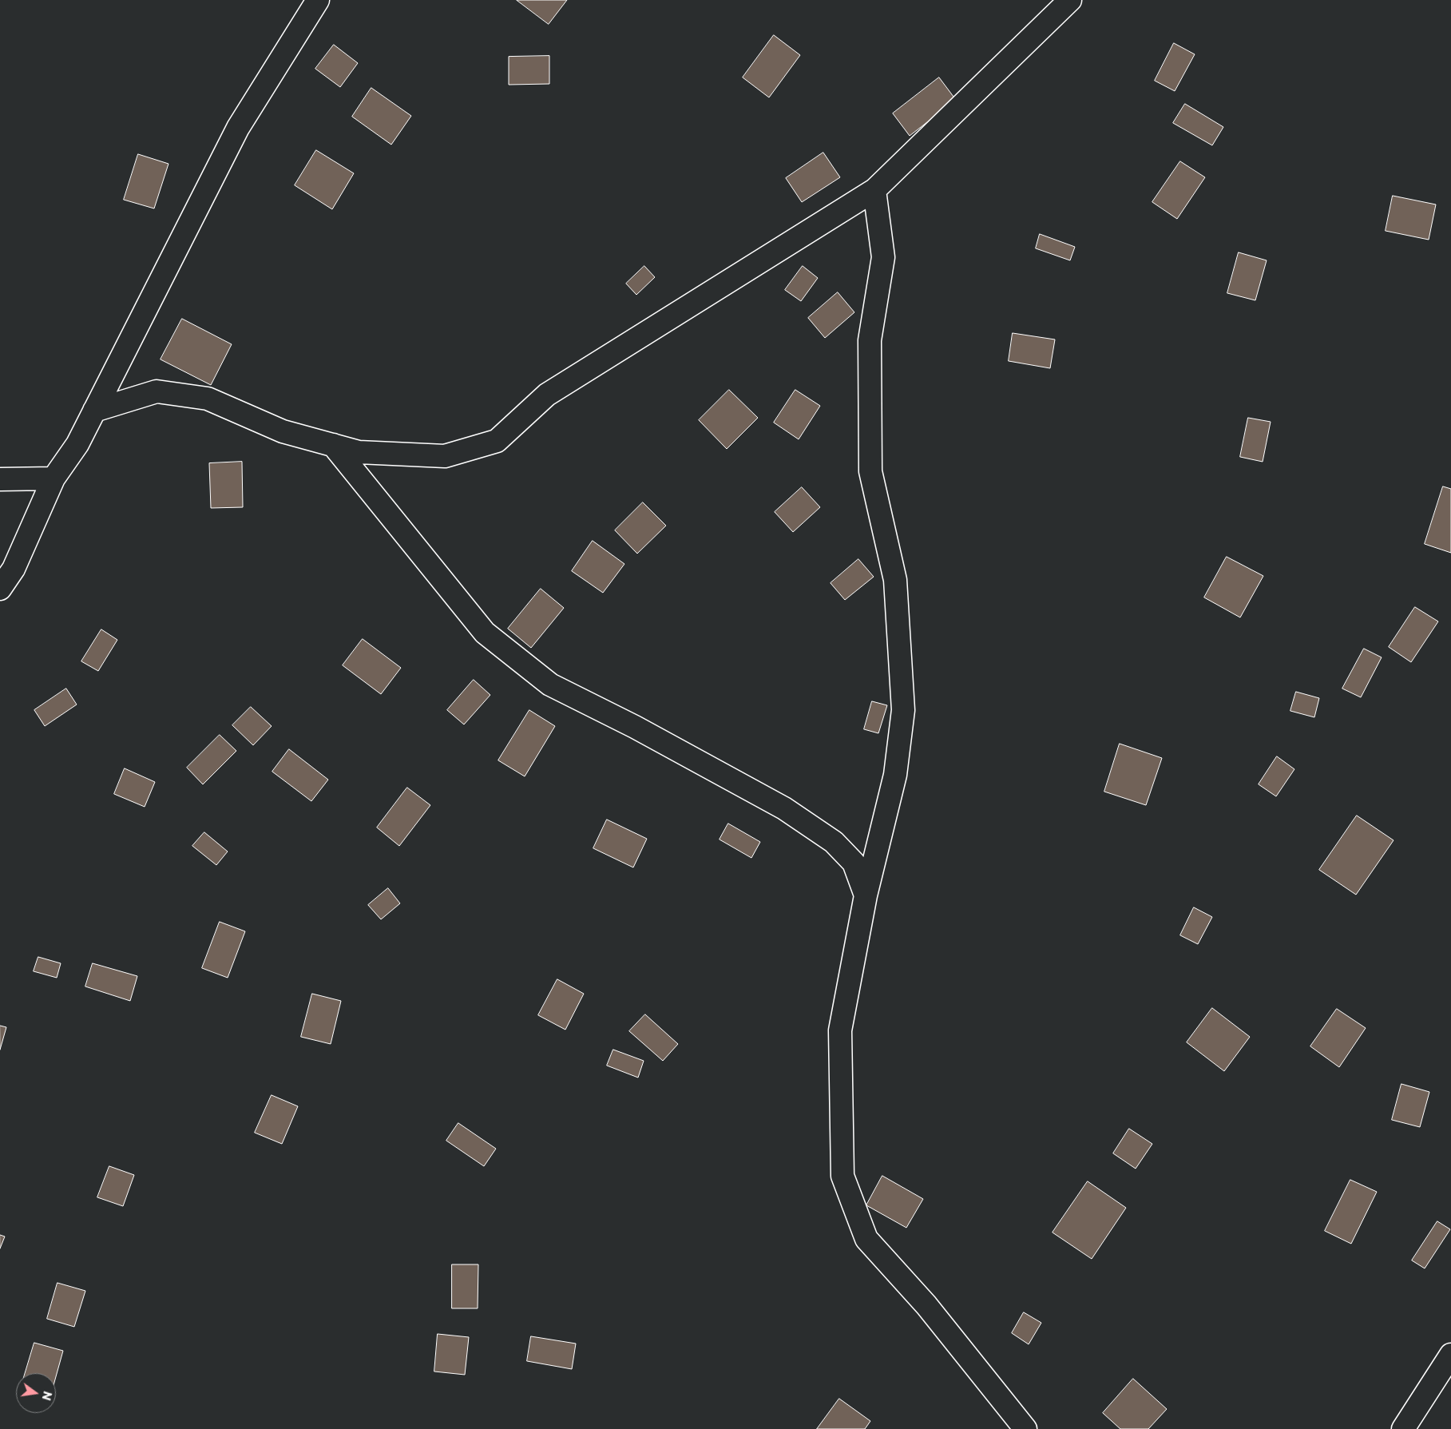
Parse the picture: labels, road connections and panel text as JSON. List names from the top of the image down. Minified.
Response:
{"north":"right"}
